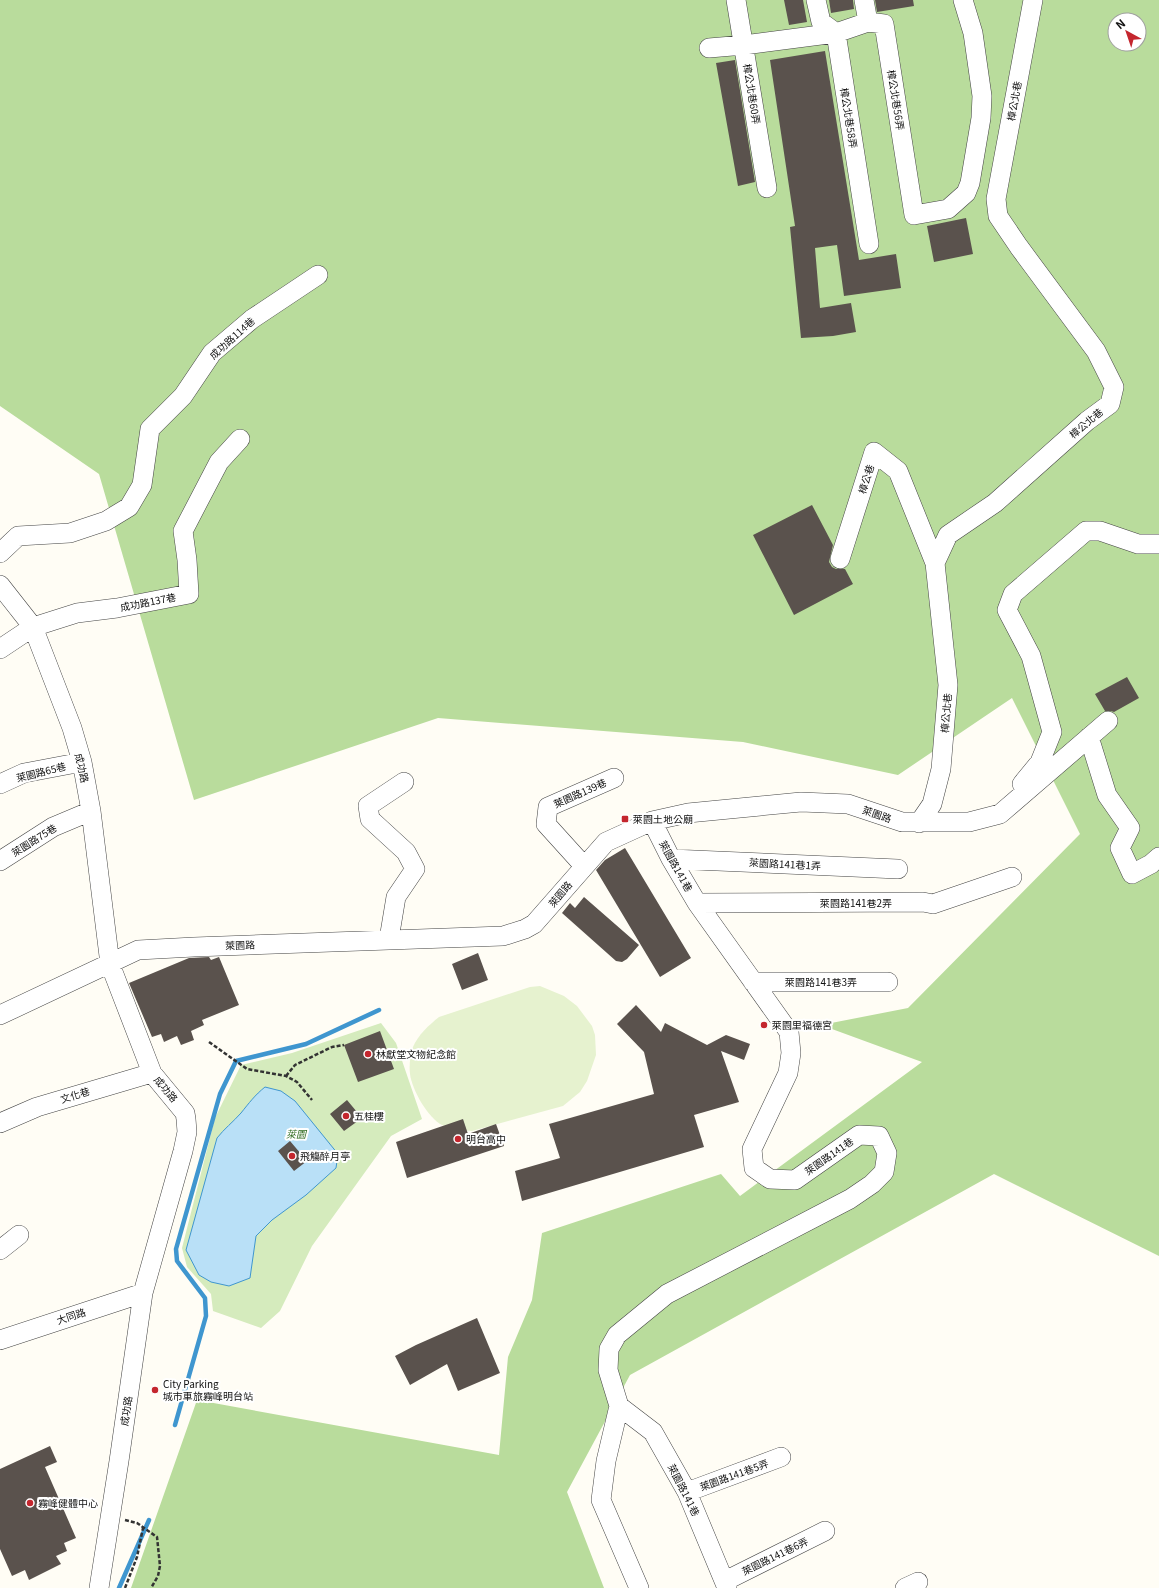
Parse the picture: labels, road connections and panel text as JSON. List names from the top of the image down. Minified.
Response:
{"streets":{"street":["樟公北巷60弄","樟公北巷56弄","樟公北巷","樟公北巷58弄","成功路114巷","樟公巷","成功路137巷","成功路","萊園路65巷","萊園路139巷","萊園路","萊園路75巷","萊園路141巷1弄","萊園路141巷","萊園路141巷2弄","萊園路141巷3弄","文化巷","大同路","萊園路141巷5弄","萊園路141巷6弄"]},"crossings":[["樟公北巷","樟公巷"],["樟公北巷","萊園路"],["成功路137巷","成功路"],["成功路","萊園路65巷"],["成功路","萊園路"],["成功路","萊園路75巷"],["成功路","文化巷"],["成功路","大同路"],["萊園路139巷","萊園路"],["萊園路","萊園路141巷"],["萊園路141巷1弄","萊園路141巷"],["萊園路141巷","萊園路141巷2弄"],["萊園路141巷","萊園路141巷3弄"],["萊園路141巷","萊園路141巷5弄"],["萊園路141巷","萊園路141巷6弄"]],"parks":["萊園"],"places":{"transit":["萊園土地公廟"],"other":["萊園里福德宮","林獻堂文物紀念館","五桂樓","明台高中","飛觴醉月亭","City Parking 城市車旅霧峰明台站","霧峰健體中心"]},"north":"top left"}
